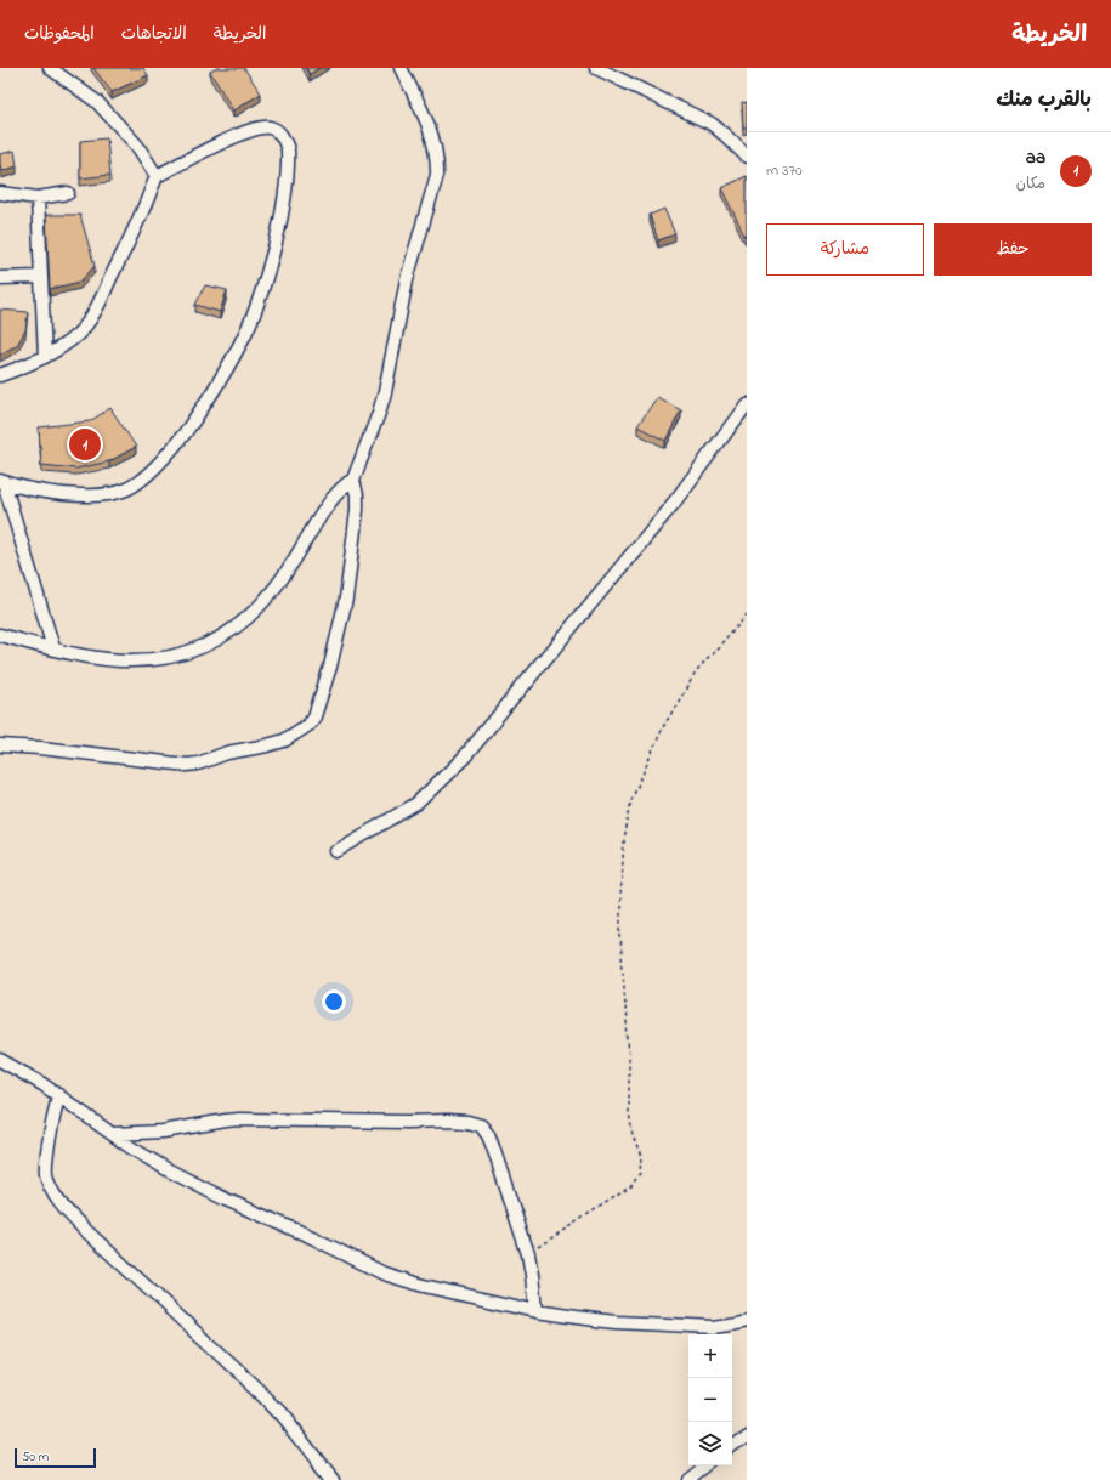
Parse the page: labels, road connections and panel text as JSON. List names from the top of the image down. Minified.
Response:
{"scale_bar":"50 m","page":{"header":"الخريطة","nav":["الخريطة","الاتجاهات","المحفوظات"],"heading":"بالقرب منك","list":[{"mark":"1","name":"aa","note":"مكان","value":"370 m"}],"buttons":["حفظ","مشاركة"],"pins":"1","map_buttons":["+","−"],"scale":"50 m"}}
